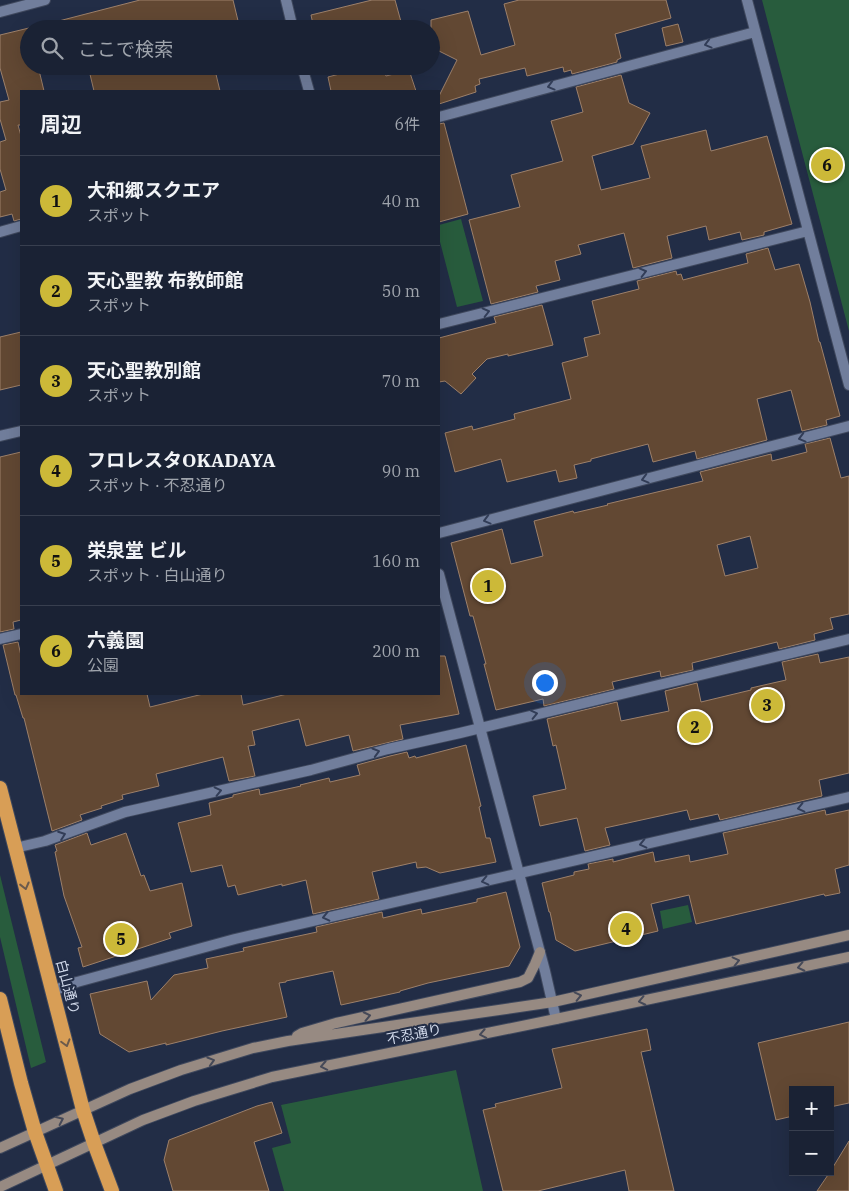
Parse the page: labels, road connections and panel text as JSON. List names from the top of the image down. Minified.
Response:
{"streets":{"highway":["白山通り"],"main road":["不忍通り"]},"crossings":[["白山通り","不忍通り"]],"page":{"search":"ここで検索","heading":["周辺","6件"],"pins":["6","1","3","2","4","5"],"list":[{"mark":"1","name":"大和郷スクエア","note":"スポット","value":"40 m"},{"mark":"2","name":"天心聖教 布教師館","note":"スポット","value":"50 m"},{"mark":"3","name":"天心聖教別館","note":"スポット","value":"70 m"},{"mark":"4","name":"フロレスタOKADAYA","note":"スポット · 不忍通り","value":"90 m"},{"mark":"5","name":"栄泉堂 ビル","note":"スポット · 白山通り","value":"160 m"},{"mark":"6","name":"六義園","note":"公園","value":"200 m"}],"map_buttons":["+","−"]}}
